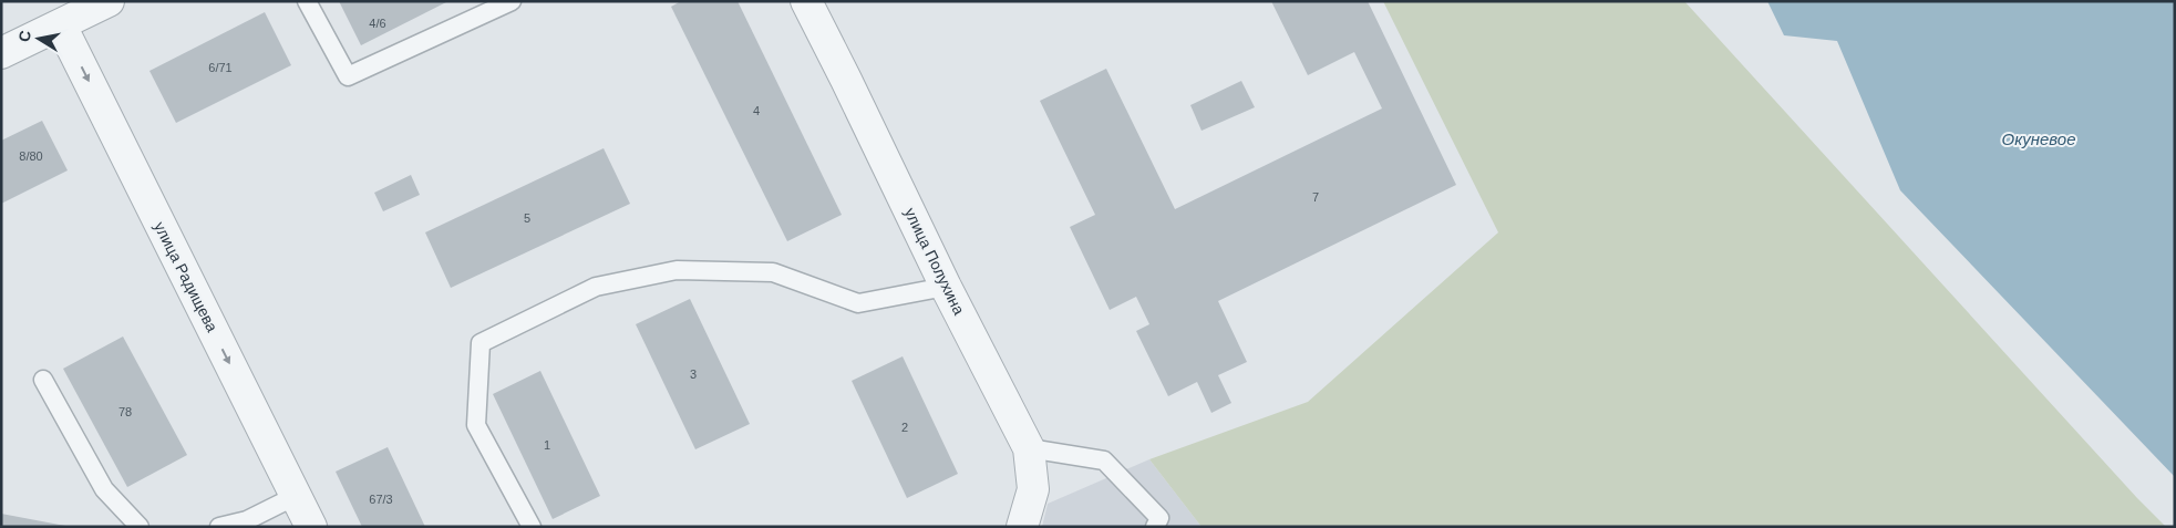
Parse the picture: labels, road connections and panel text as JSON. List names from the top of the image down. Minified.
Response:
{"streets":{"street":["улица Полухина","улица Радищева"]},"one_way":["улица Радищева"],"water":["Окуневое"],"house_numbers":["4/6","6/71","4","8/80","7","5","3","78","2","1","67/3"],"north":"left"}
